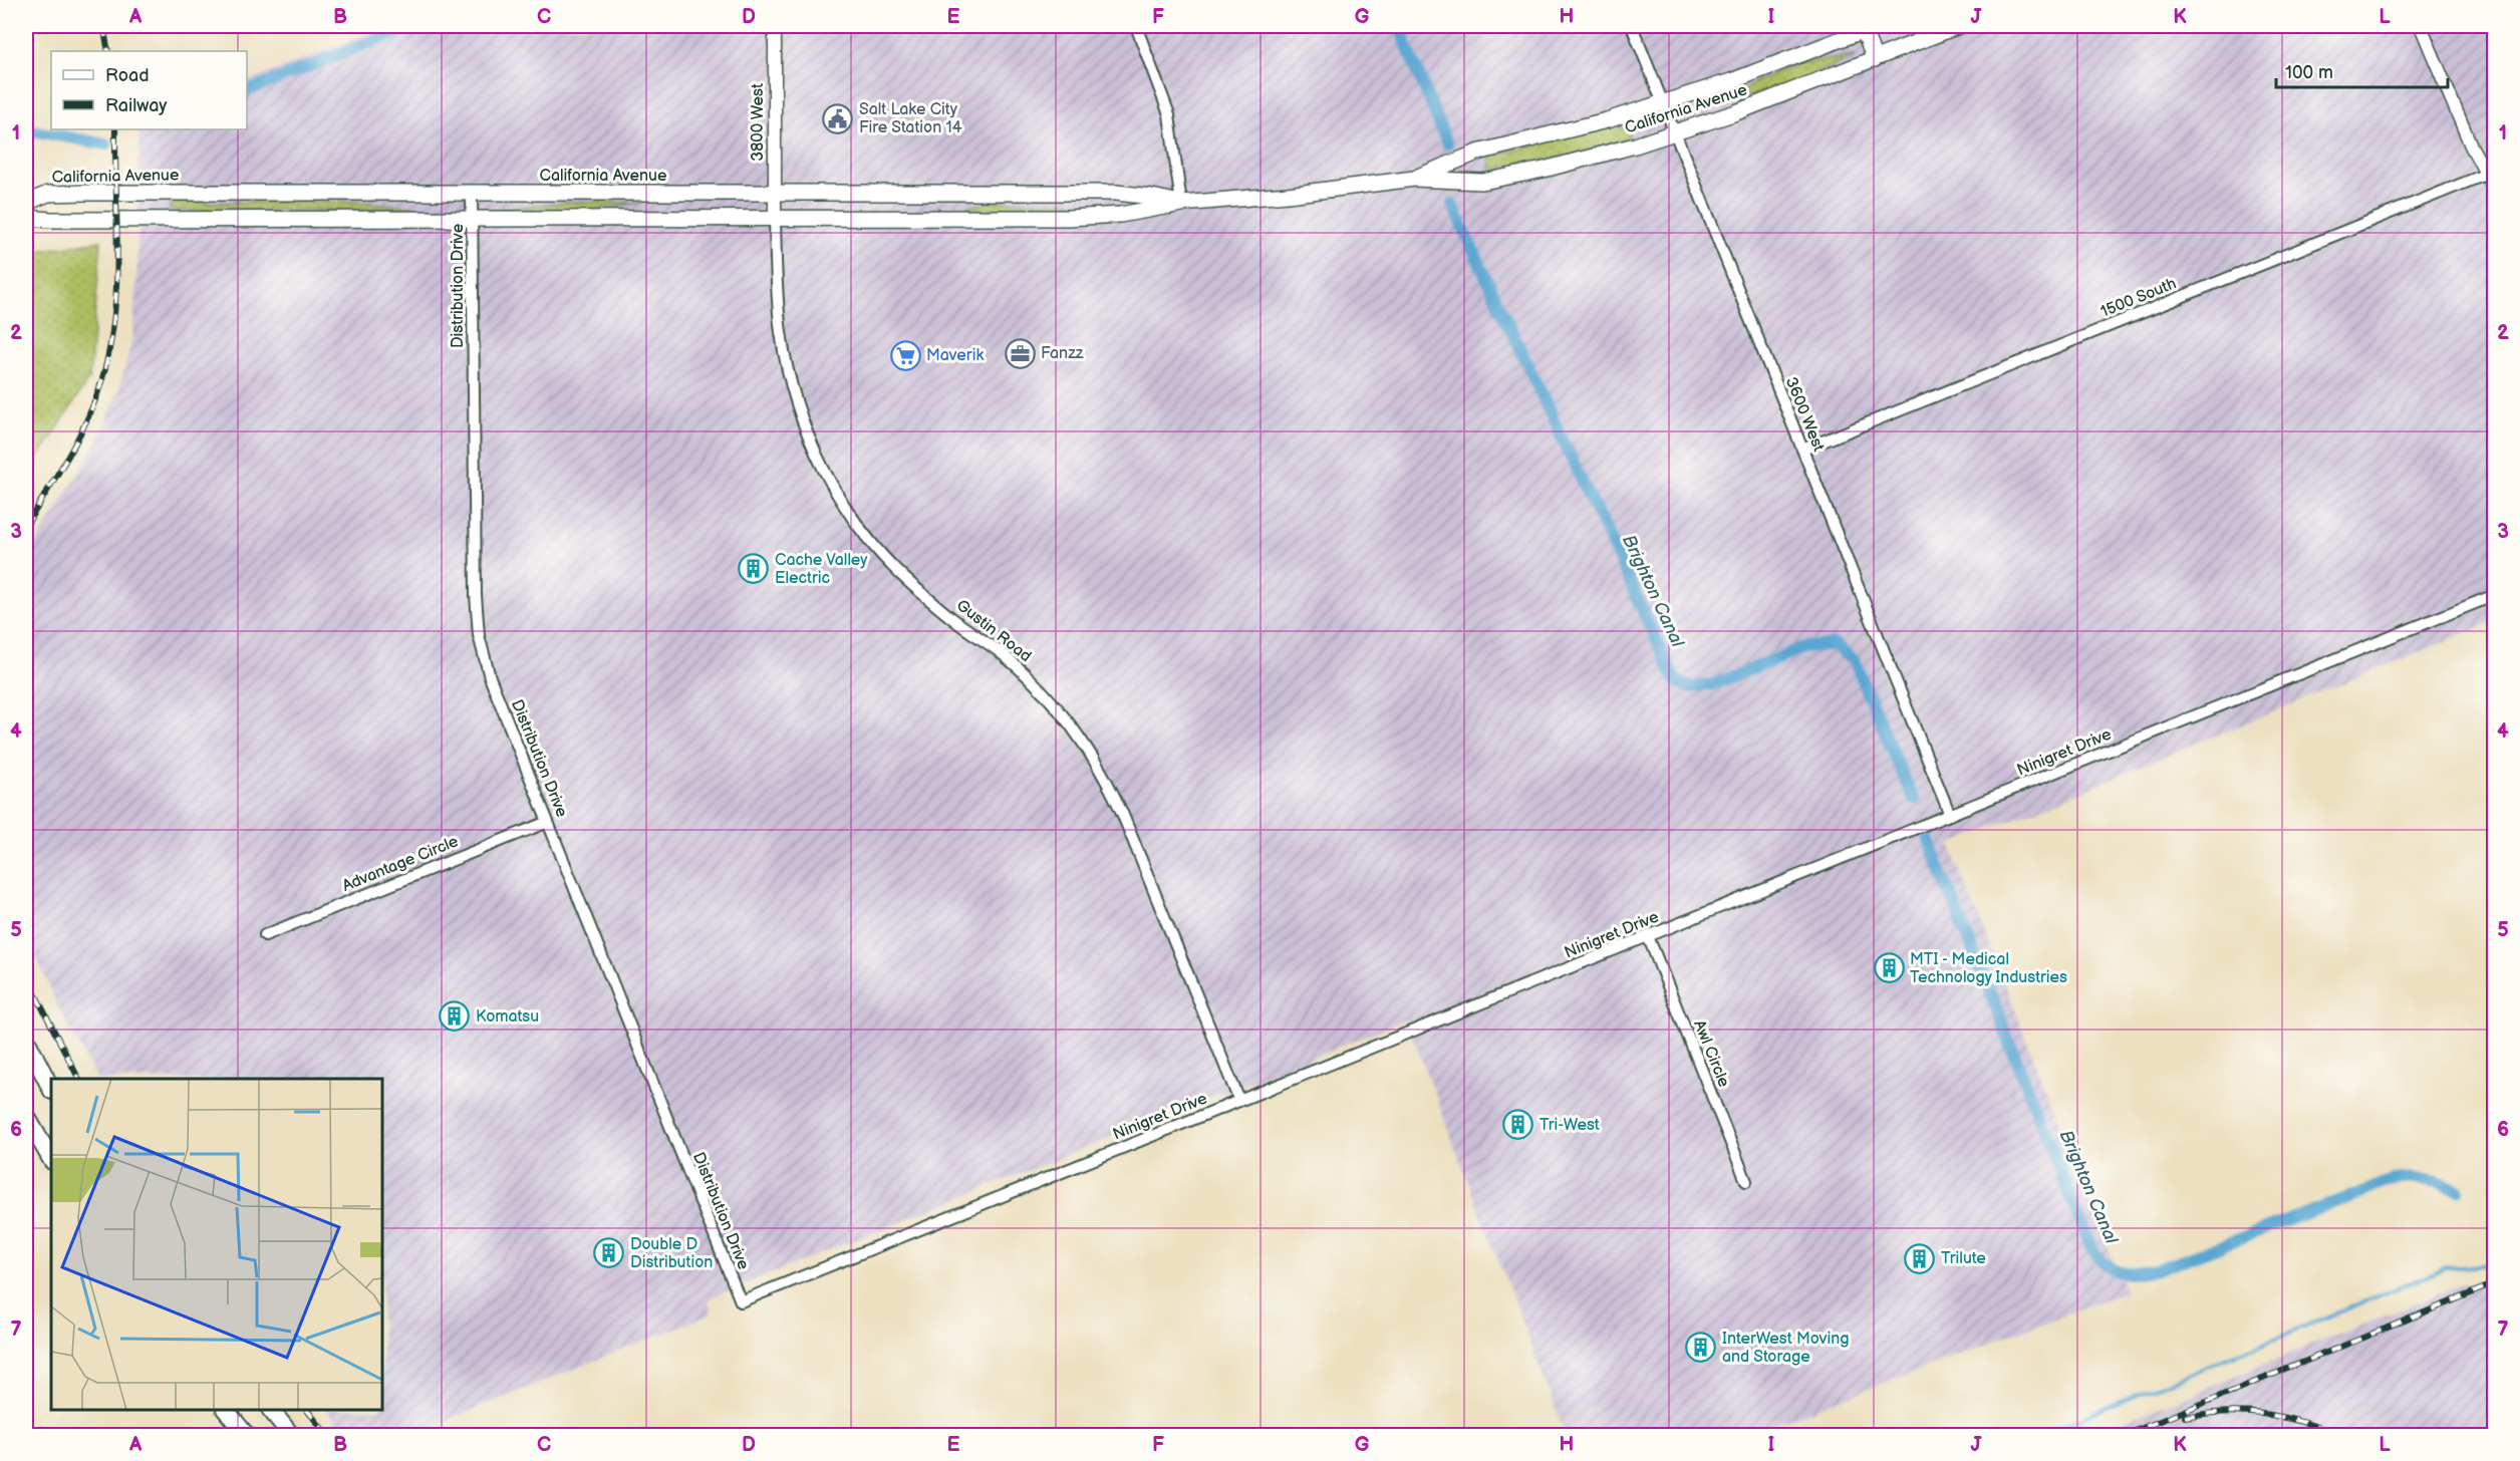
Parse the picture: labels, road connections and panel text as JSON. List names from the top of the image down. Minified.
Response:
{"streets":{"main road":["California Avenue"],"street":["3800 West","Distribution Drive","1500 South","3600 West","Gustin Road","Ninigret Drive","Advantage Circle","Awl Circle"]},"crossings":[["California Avenue","3800 West"],["California Avenue","Distribution Drive"],["California Avenue","3600 West"],["California Avenue","Gustin Road"],["3800 West","Gustin Road"],["Distribution Drive","Ninigret Drive"],["Distribution Drive","Advantage Circle"],["1500 South","3600 West"],["3600 West","Ninigret Drive"],["Gustin Road","Ninigret Drive"],["Ninigret Drive","Awl Circle"]],"water":["Brighton Canal"],"places":{"public building":["Salt Lake City Fire Station 14"],"office":["Fanzz"],"supermarket":["Maverik"],"building":["Cache Valley Electric","MTI - Medical Technology Industries","Komatsu","Tri-West","Double D Distribution","Trilute","InterWest Moving and Storage"]},"legend":["Road","Railway"],"scale_bar":"100 m","grid":{"columns":["A","B","C","D","E","F","G","H","I","J","K","L"],"rows":["1","2","3","4","5","6","7"]}}
